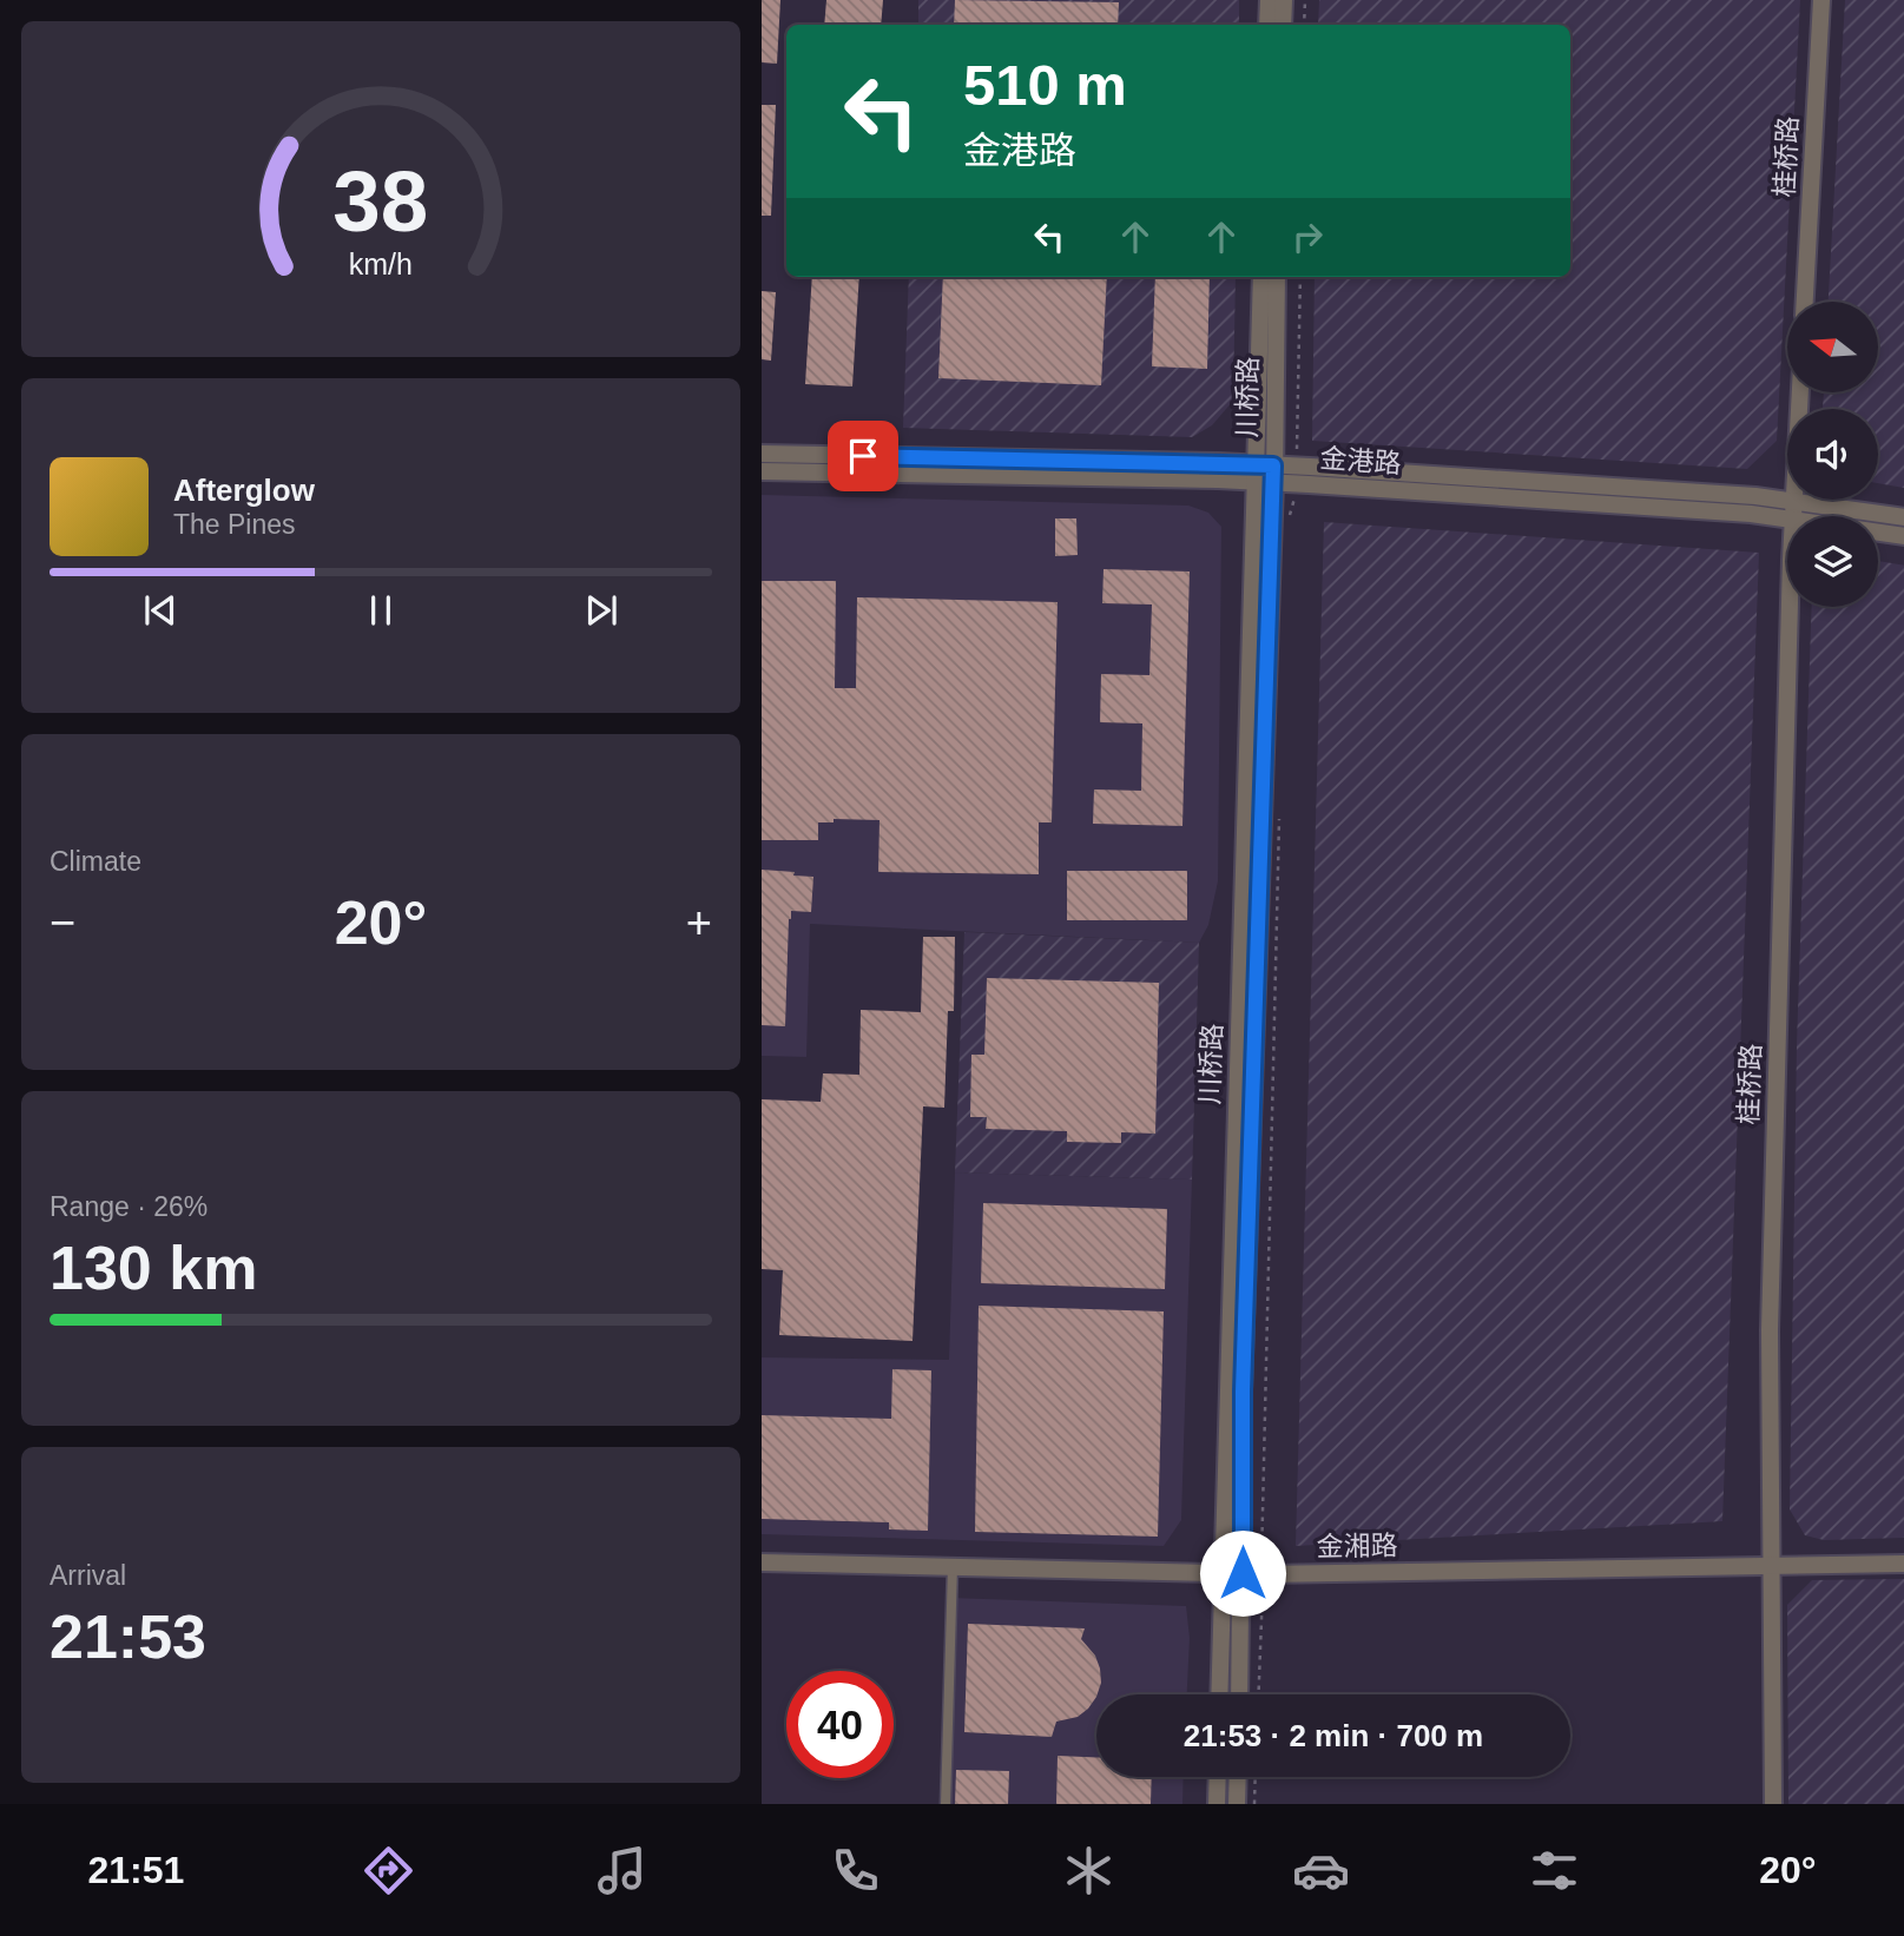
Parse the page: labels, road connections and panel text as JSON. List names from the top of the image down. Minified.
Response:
{"streets":{"street":["桂桥路","川桥路","金港路","金湘路"]},"crossings":[["桂桥路","金港路"],["桂桥路","金湘路"],["川桥路","金港路"],["川桥路","金湘路"]],"north":"left","page":{"turn":["510 m","金港路"],"song":["Afterglow","The Pines"],"tile":["Climate",["Range · 26%","130 km"],["Arrival","21:53"]],"heat":["−","20°","+"],"limit":"40","trip":"21:53 · 2 min · 700 m","tabs":["21:51","20°"],"gauge":["38","km/h"]}}
